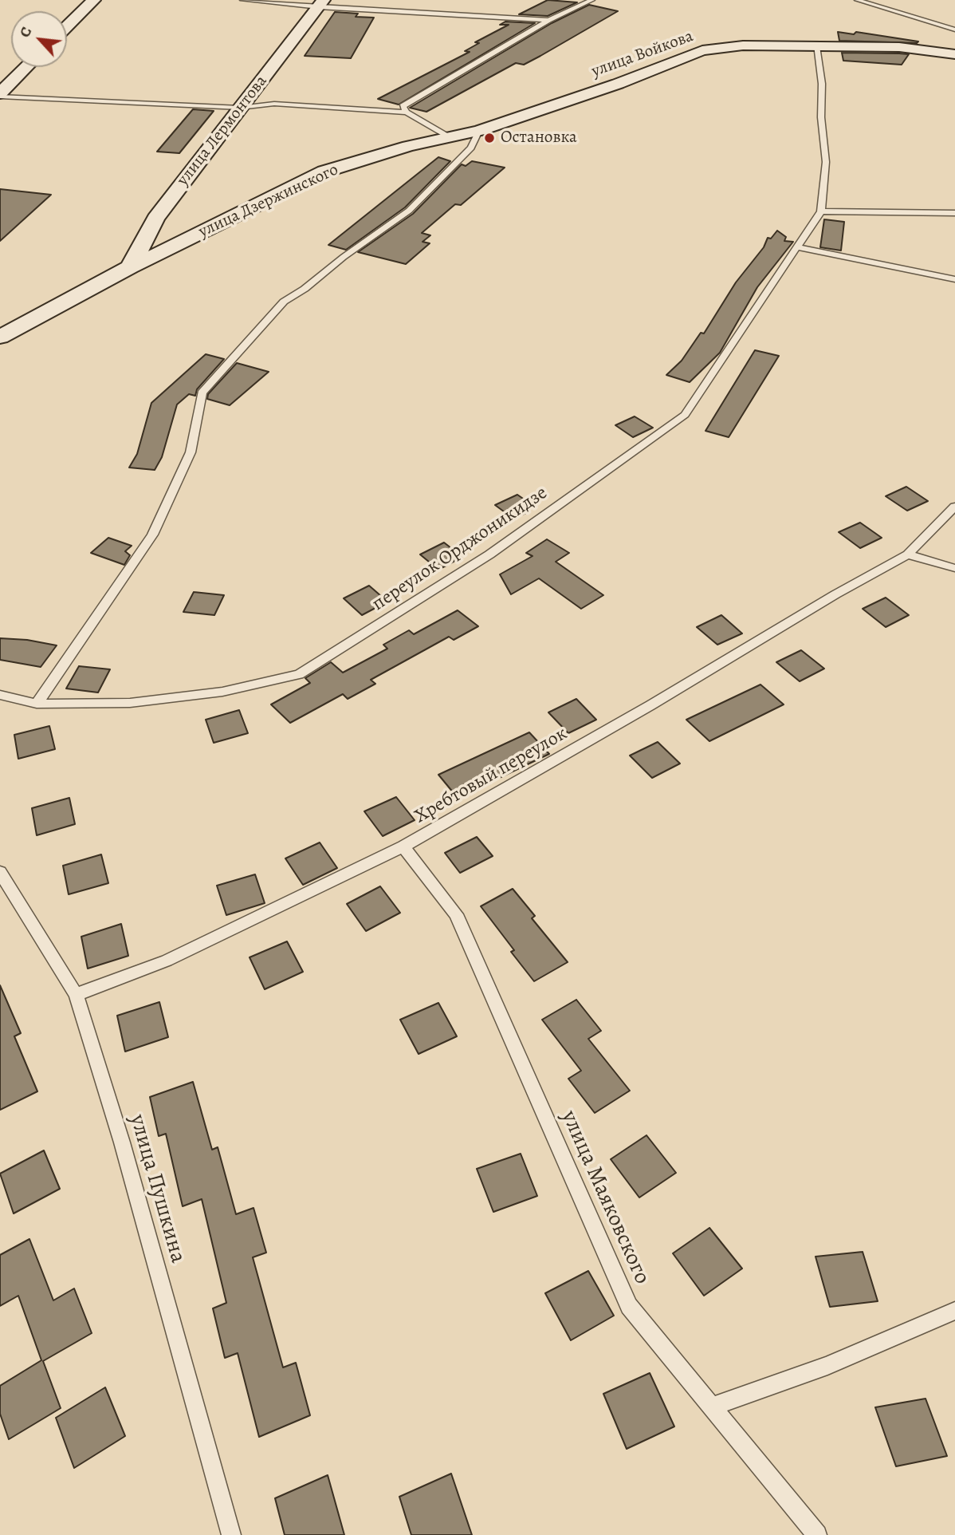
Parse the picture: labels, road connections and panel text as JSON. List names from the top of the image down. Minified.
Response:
{"streets":{"street":["улица Войкова","улица Лермонтова","улица Дзержинского"],"lane":["переулок Орджоникидзе","Хребтовый переулок","улица Пушкина","улица Маяковского"]},"crossings":[["улица Войкова","улица Дзержинского"],["улица Лермонтова","улица Дзержинского"],["Хребтовый переулок","улица Пушкина"],["Хребтовый переулок","улица Маяковского"]],"places":["Остановка"],"north":"top left"}
